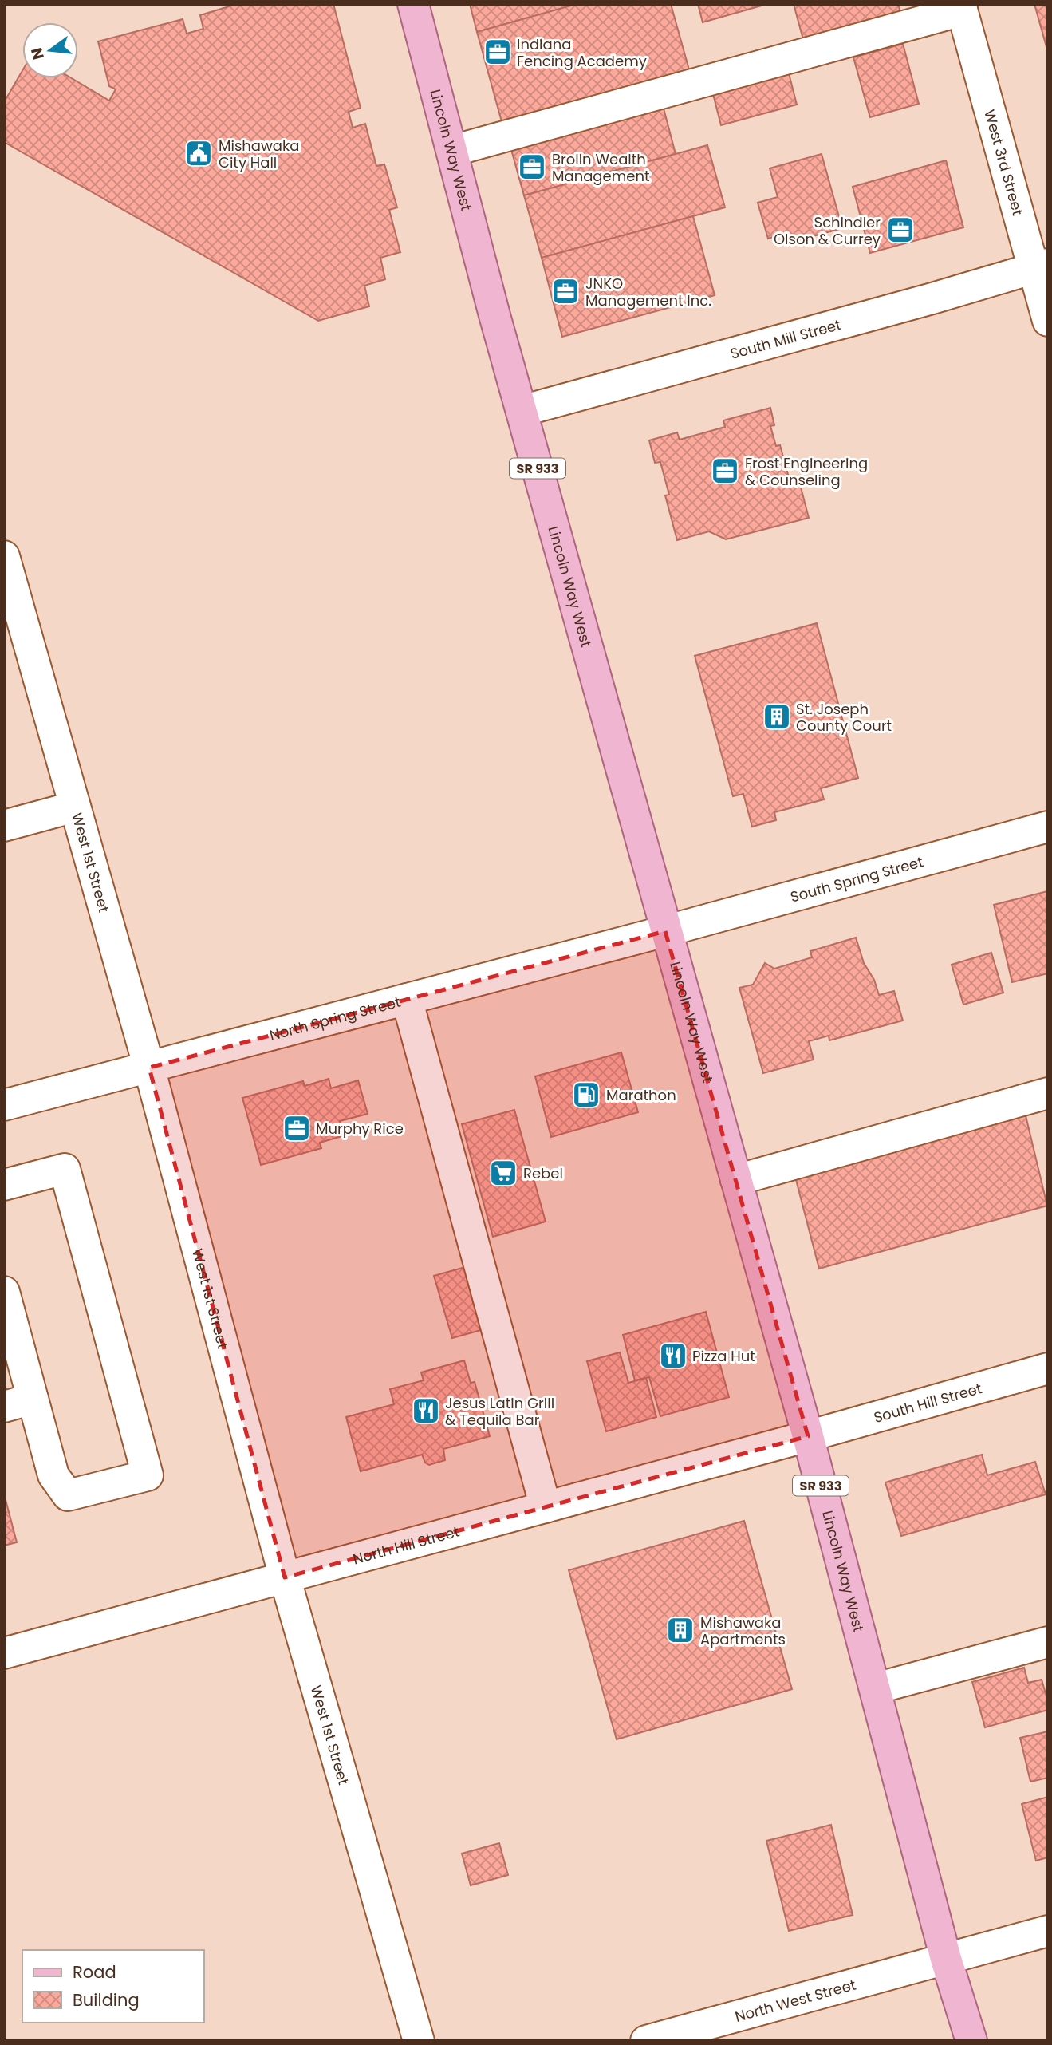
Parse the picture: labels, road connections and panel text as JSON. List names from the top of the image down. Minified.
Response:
{"streets":{"main road":["Lincoln Way West","SR 933"],"street":["West 3rd Street","South Mill Street","West 1st Street","South Spring Street","North Spring Street","South Hill Street","North Hill Street","North West Street"]},"crossings":[["Lincoln Way West","South Mill Street"],["Lincoln Way West","South Spring Street"],["Lincoln Way West","North Spring Street"],["Lincoln Way West","South Hill Street"],["Lincoln Way West","North Hill Street"],["Lincoln Way West","North West Street"],["West 3rd Street","South Mill Street"],["West 1st Street","North Spring Street"],["West 1st Street","North Hill Street"],["South Spring Street","North Spring Street"],["South Hill Street","North Hill Street"]],"places":{"office":["Indiana Fencing Academy","Brolin Wealth Management","Schindler Olson & Currey","JNKO Management Inc.","Frost Engineering & Counseling","Murphy Rice"],"public building":["Mishawaka City Hall"],"building":["St. Joseph County Court","Mishawaka Apartments"],"fuel station":["Marathon"],"supermarket":["Rebel"],"restaurant":["Pizza Hut","Jesus Latin Grill & Tequila Bar"]},"legend":["Road","Building"],"north":"left"}
